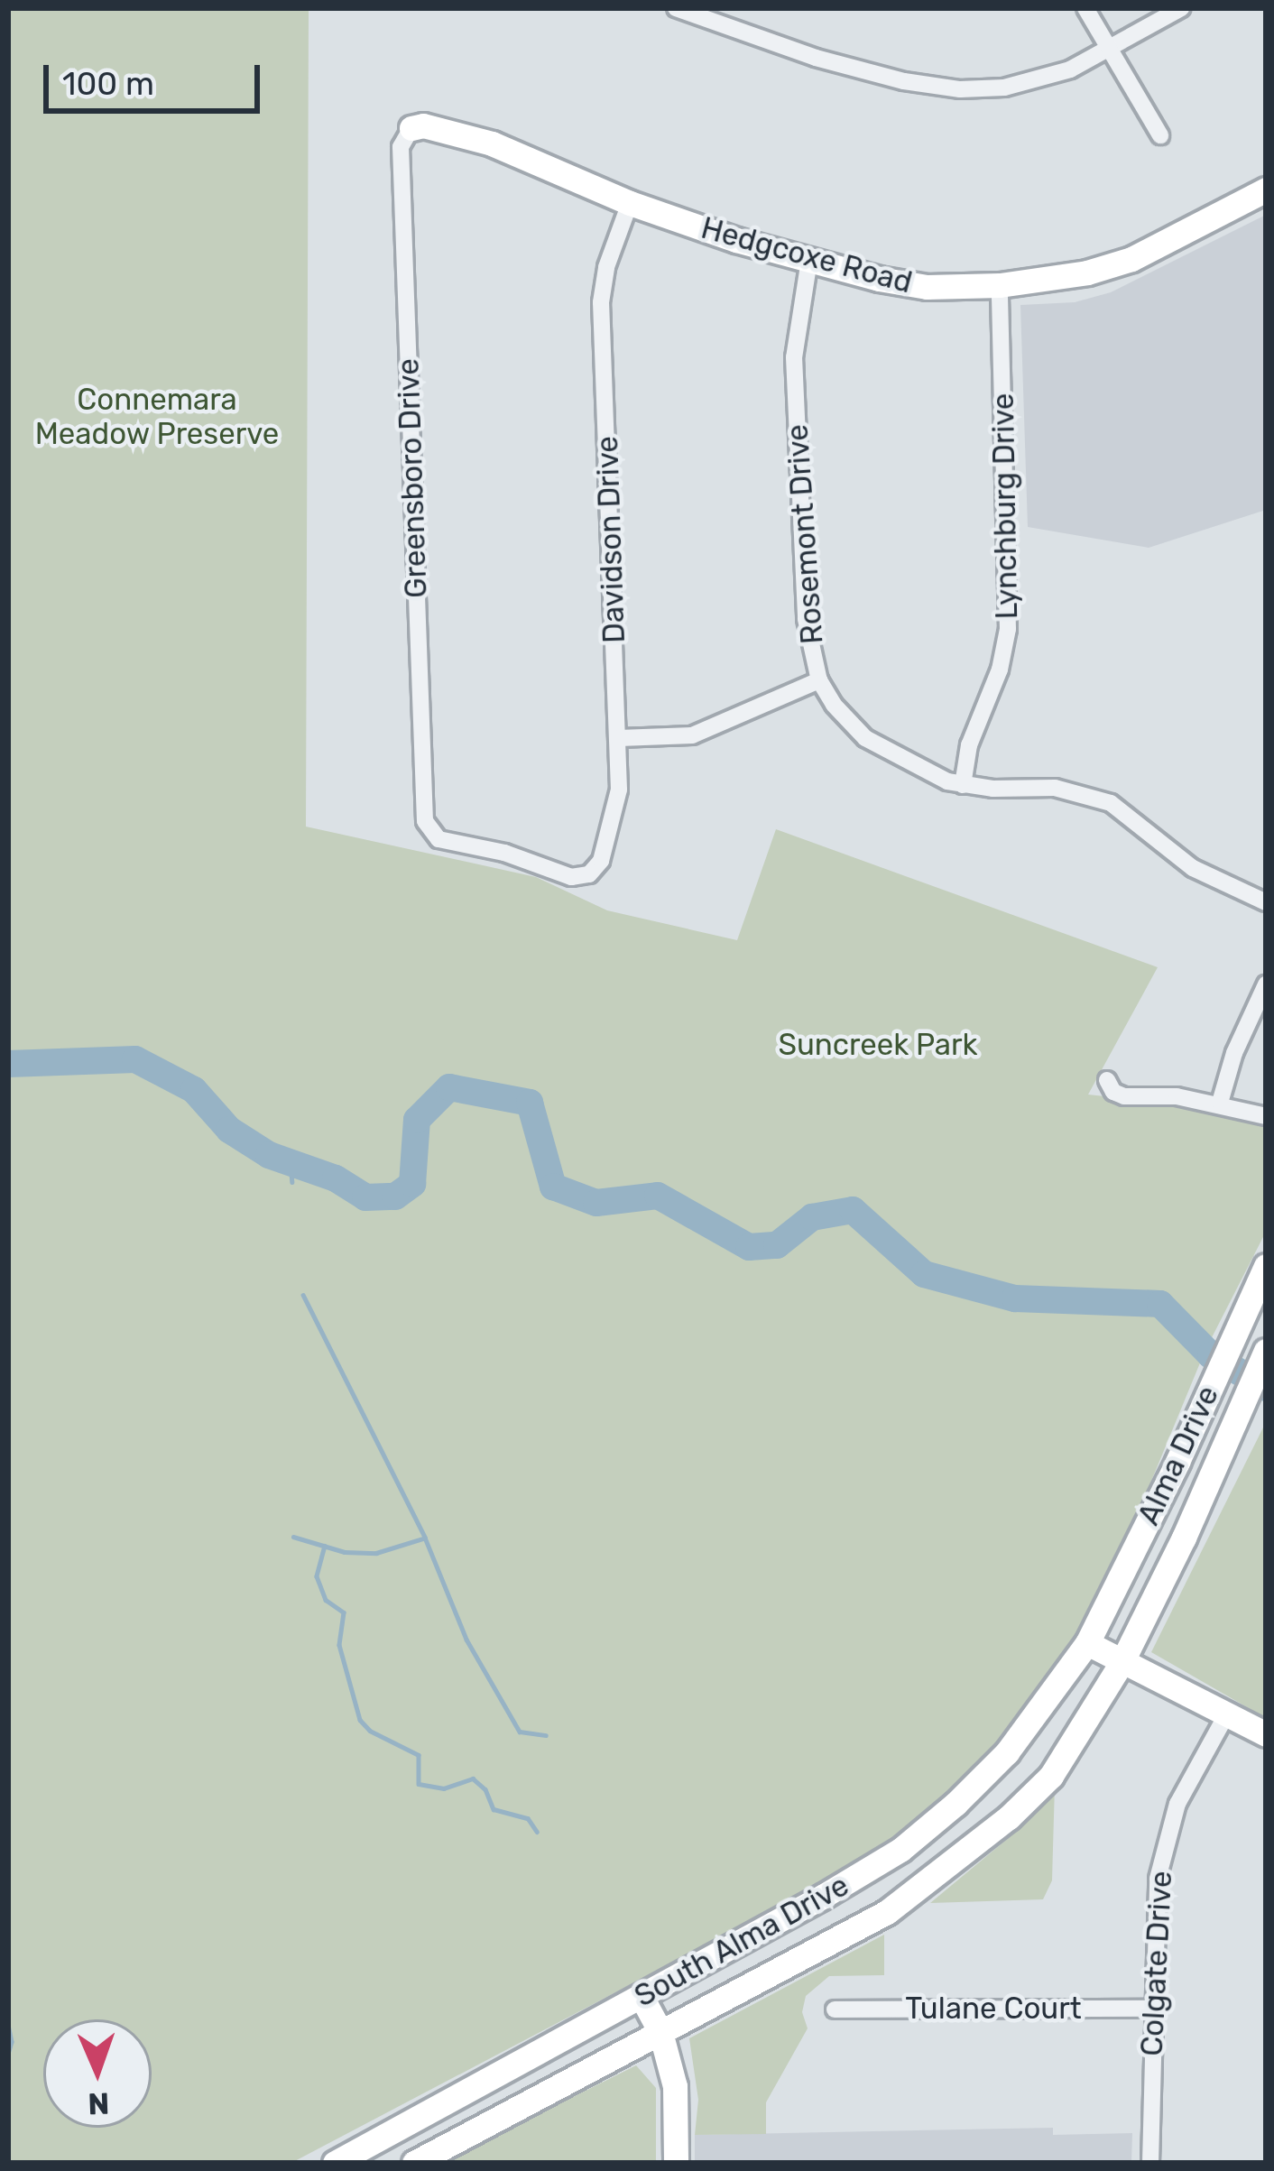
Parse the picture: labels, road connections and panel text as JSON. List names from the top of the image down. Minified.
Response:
{"streets":{"main road":["Hedgcoxe Road","Alma Drive","South Alma Drive"],"street":["Greensboro Drive","Lynchburg Drive","Rosemont Drive","Davidson Drive","Colgate Drive","Tulane Court"]},"crossings":[["Hedgcoxe Road","Greensboro Drive"],["Hedgcoxe Road","Lynchburg Drive"],["Hedgcoxe Road","Rosemont Drive"],["Hedgcoxe Road","Davidson Drive"],["Greensboro Drive","Davidson Drive"],["Lynchburg Drive","Rosemont Drive"],["Alma Drive","South Alma Drive"],["Colgate Drive","Tulane Court"]],"parks":["Connemara Meadow Preserve","Suncreek Park"],"scale_bar":"100 m","north":"bottom"}
